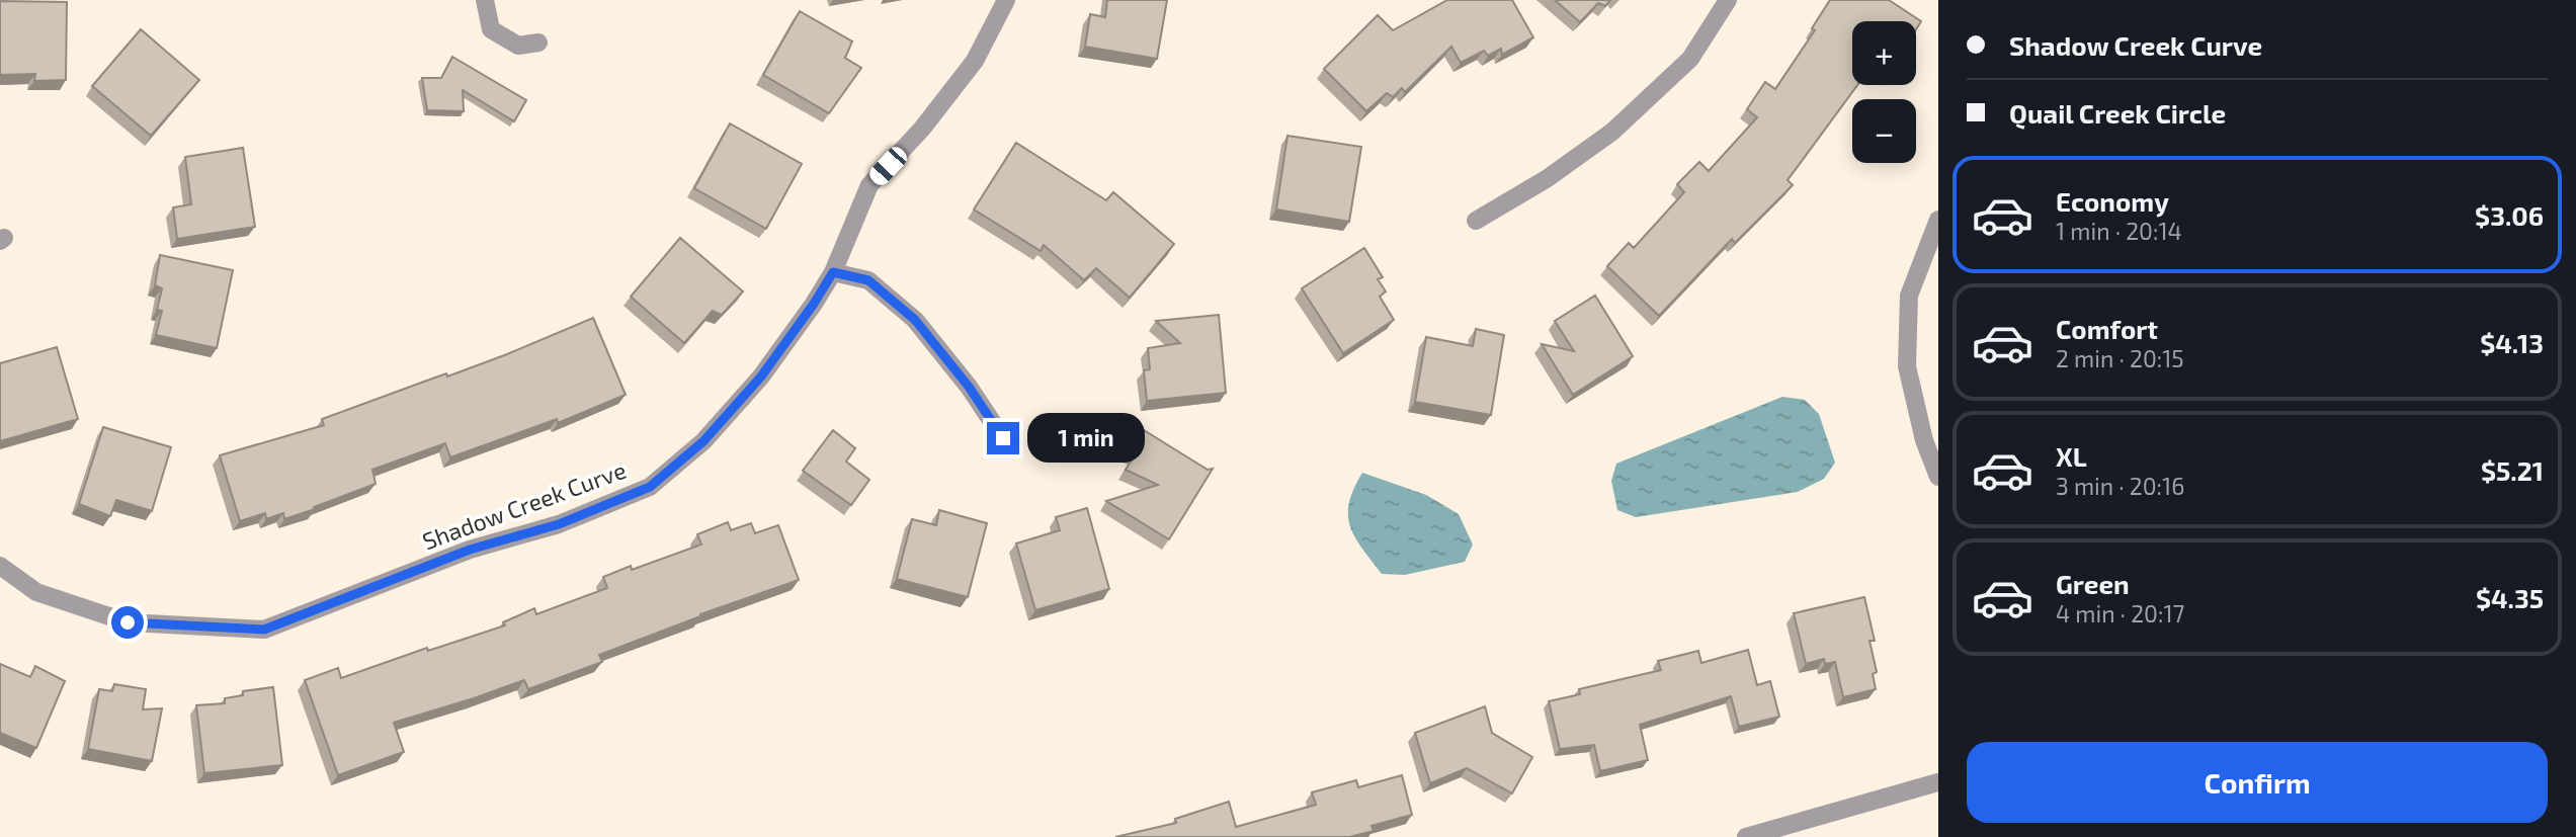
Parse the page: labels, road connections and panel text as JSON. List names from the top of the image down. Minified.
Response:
{"streets":{"street":["Shadow Creek Curve"]},"page":{"banner":["Shadow Creek Curve","Quail Creek Circle"],"map_buttons":["+","−"],"list":[{"name":"Economy","note":"1 min · 20:14","value":"$3.06"},{"name":"Comfort","note":"2 min · 20:15","value":"$4.13"},{"name":"XL","note":"3 min · 20:16","value":"$5.21"},{"name":"Green","note":"4 min · 20:17","value":"$4.35"}],"bubble":"1 min","buttons":"Confirm"}}
